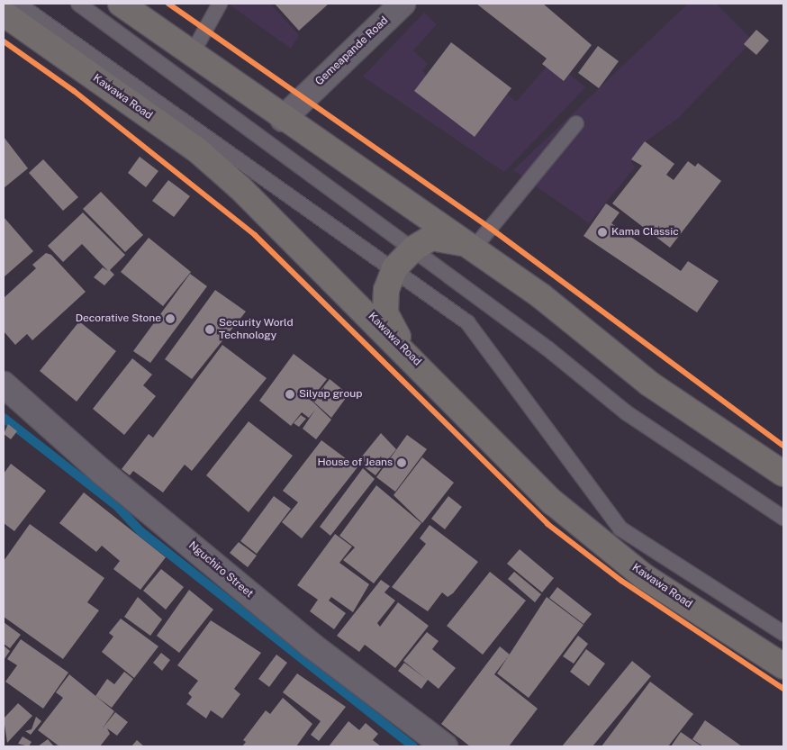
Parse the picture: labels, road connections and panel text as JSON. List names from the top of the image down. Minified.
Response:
{"streets":{"main road":["Kawawa Road"],"street":["Gemeapande Road","Nguchiro Street"]},"places":["Kama Classic","Decorative Stone","Security World Technology","Silyap group","House of Jeans"]}
